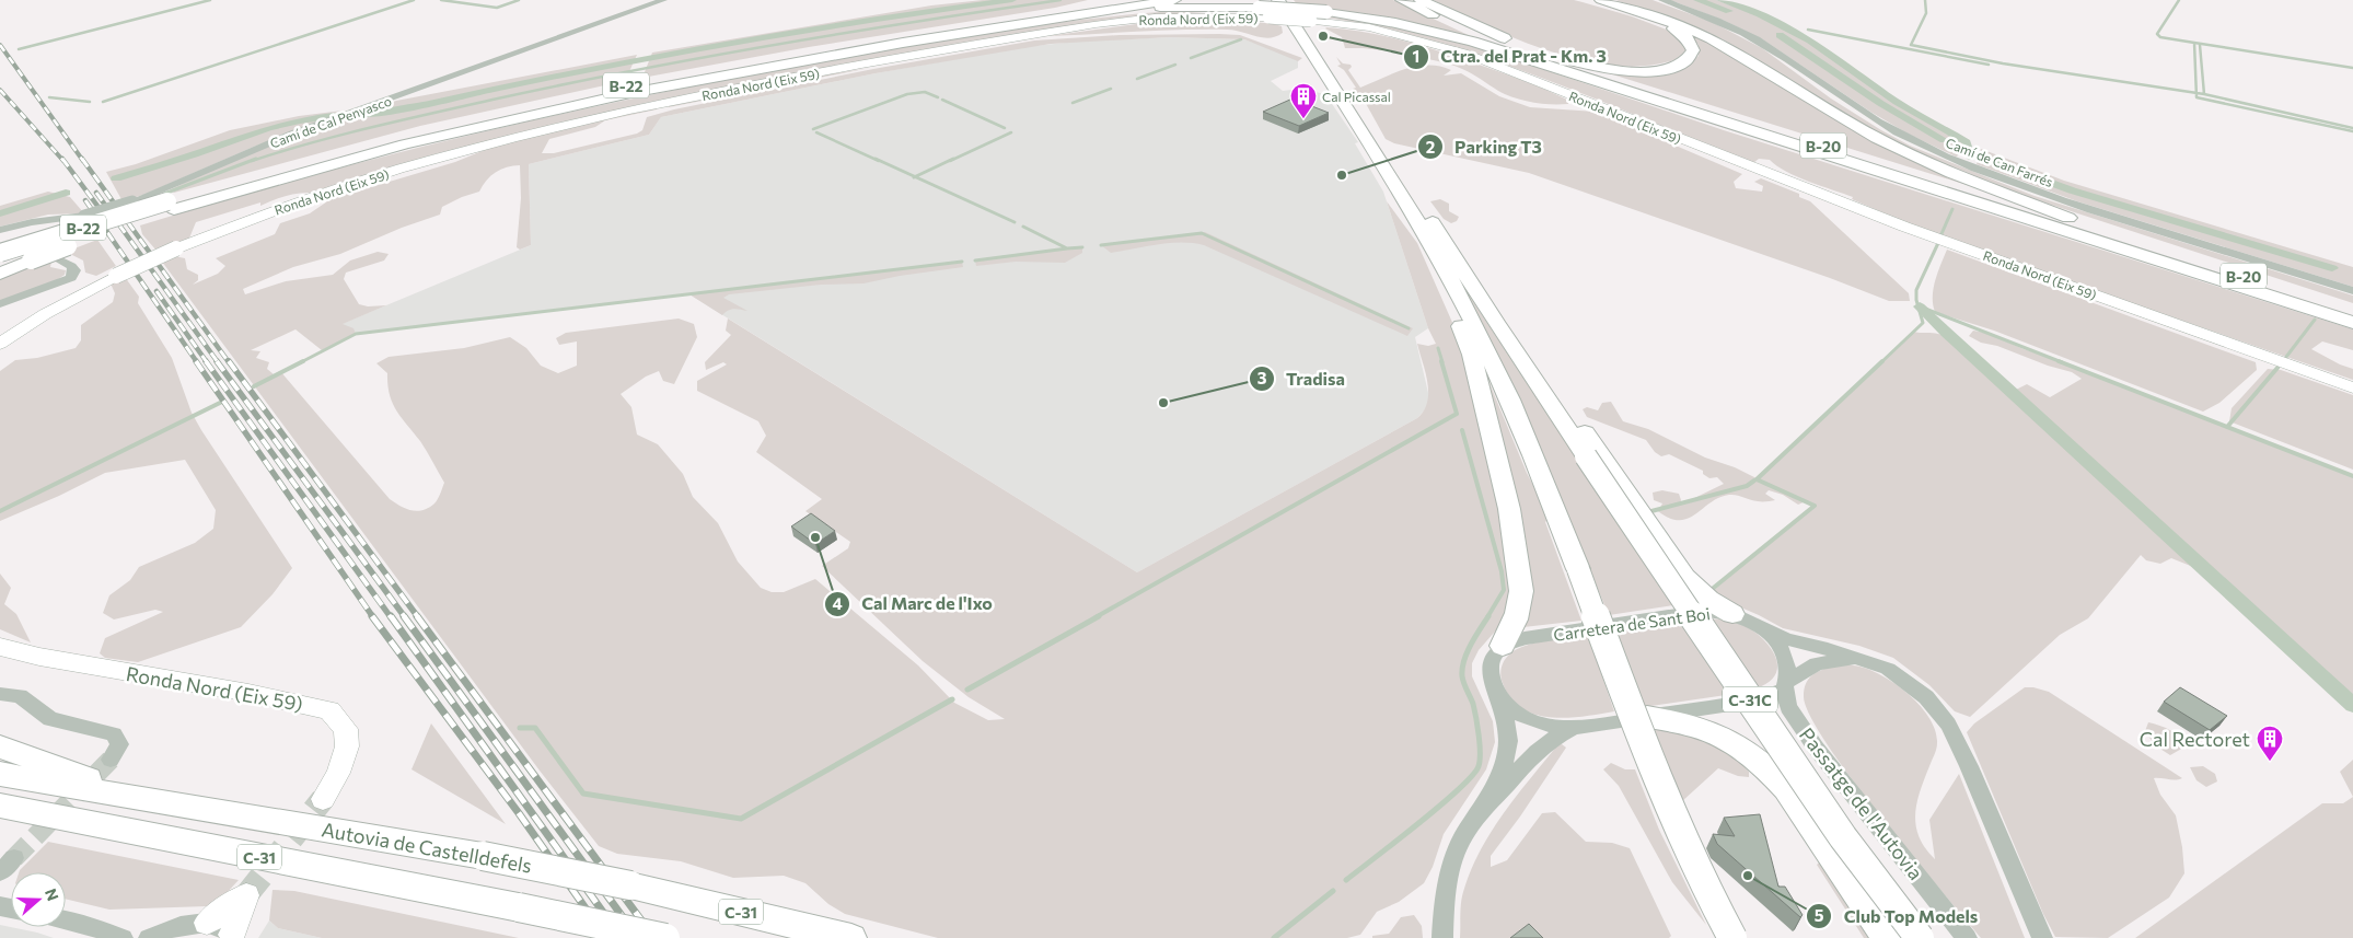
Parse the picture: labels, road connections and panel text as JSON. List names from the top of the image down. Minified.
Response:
{"streets":{"highway":["B-22","B-20","C-31C","Autovia de Castelldefels","C-31"],"main road":["Ronda Nord (Eix 59)"],"street":["Camí de Cal Penyasco","Camí de Can Farrés","Carretera de Sant Boi","Passatge de l'Autovia"]},"crossings":[["Carretera de Sant Boi","C-31C"],["Carretera de Sant Boi","Passatge de l'Autovia"]],"places":{"other":["Ctra. del Prat - Km. 3","Parking T3","Tradisa","Cal Marc de l'Ixo","Club Top Models"],"building":["Cal Picassal","Cal Rectoret"]},"north":"right"}
